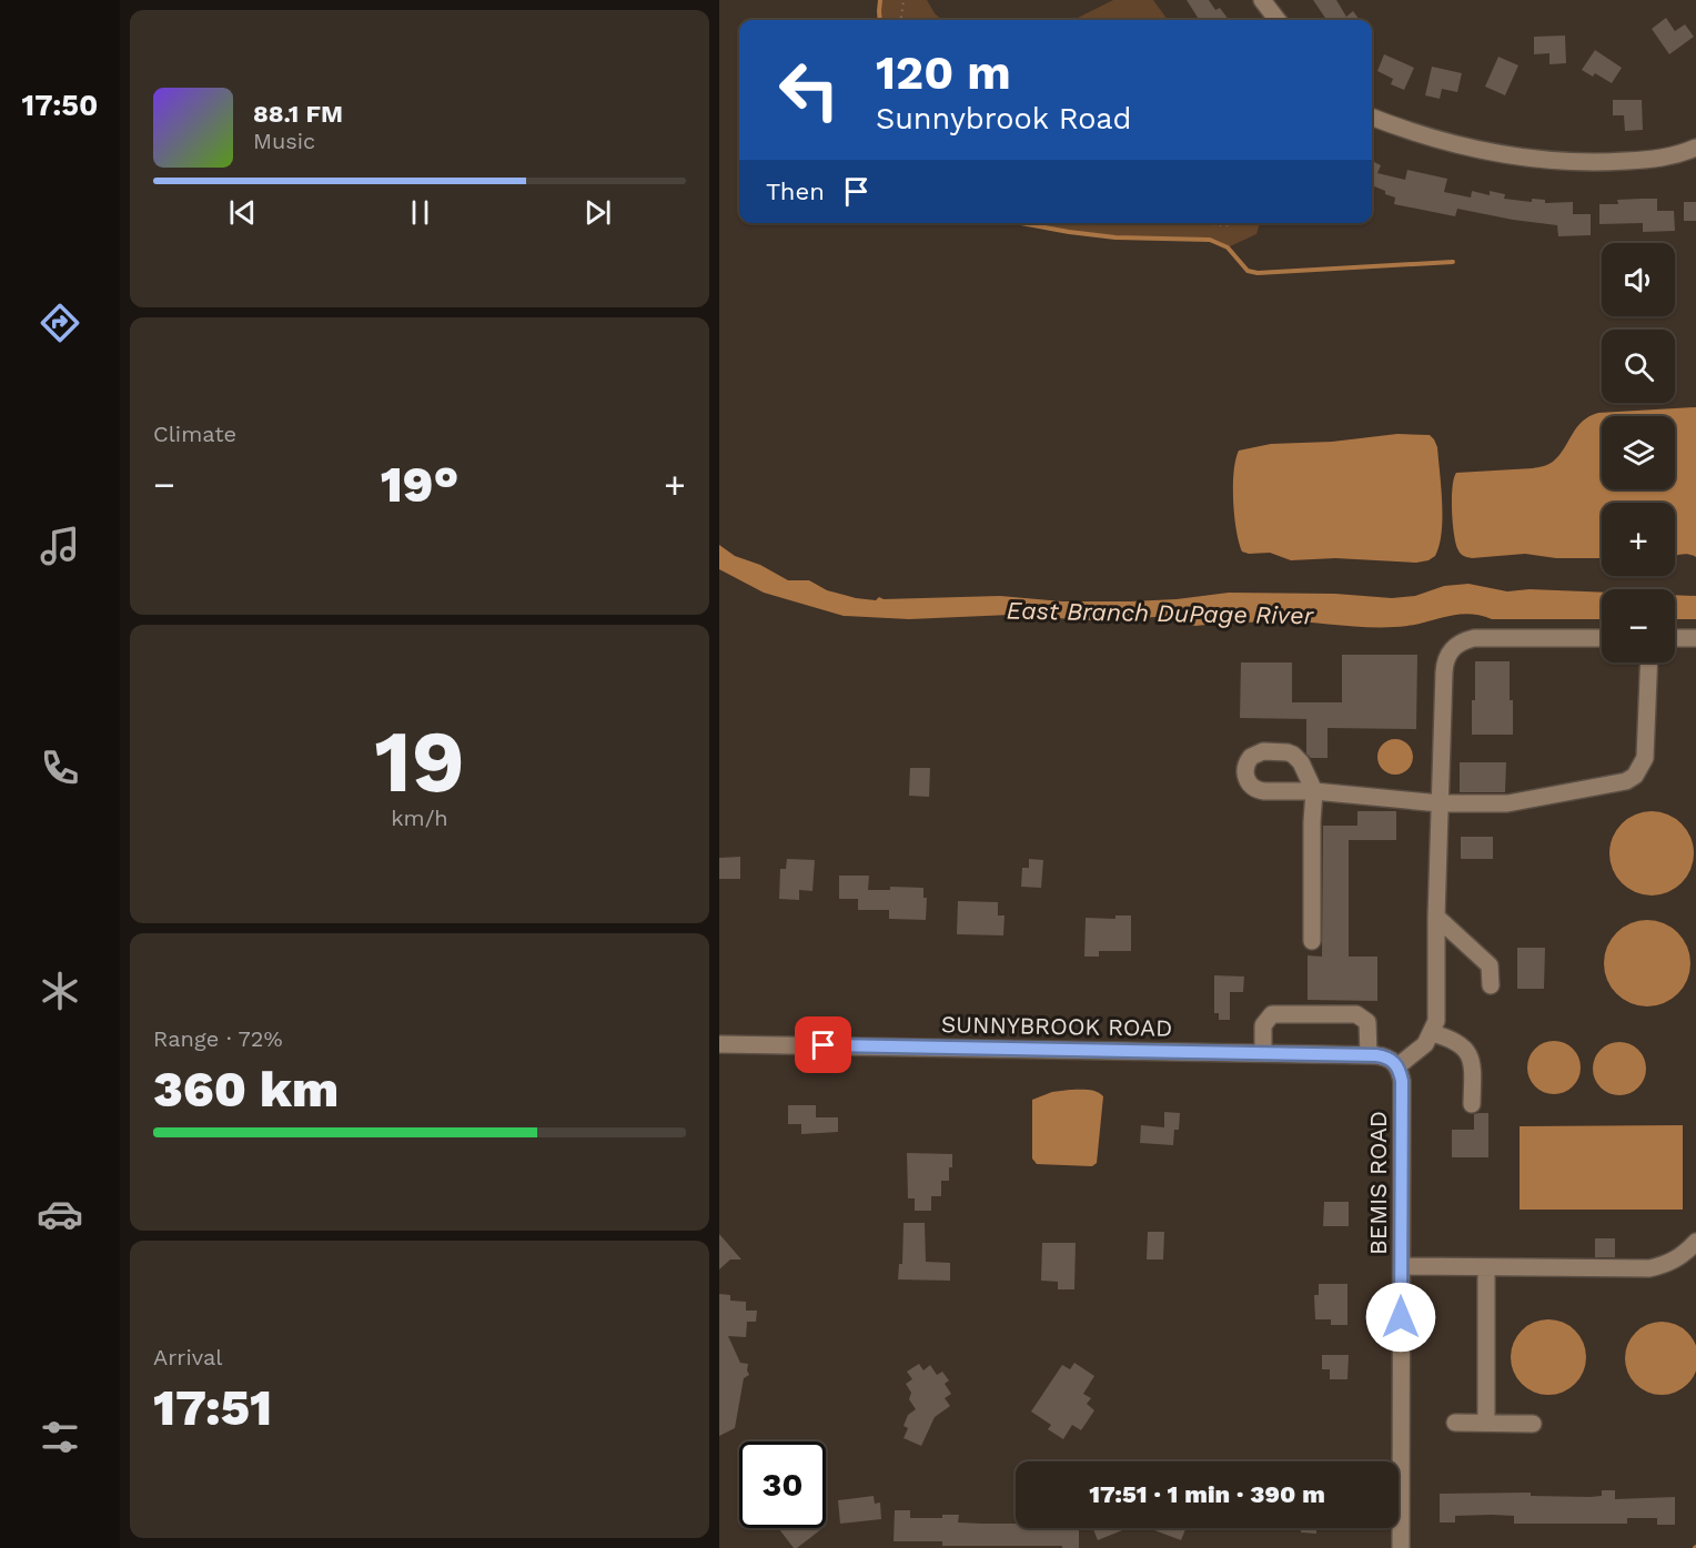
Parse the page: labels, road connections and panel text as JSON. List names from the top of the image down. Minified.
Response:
{"streets":{"street":["SUNNYBROOK ROAD","BEMIS ROAD"]},"crossings":[["SUNNYBROOK ROAD","BEMIS ROAD"]],"water":["East Branch DuPage River"],"page":{"tabs":"17:50","turn":["120 m","Sunnybrook Road"],"song":["88.1 FM","Music"],"then":"Then","map_buttons":["+","−"],"tile":["Climate",["19","km/h"],["Range · 72%","360 km"],["Arrival","17:51"]],"heat":["−","19°","+"],"limit":"30","trip":"17:51 · 1 min · 390 m"}}
